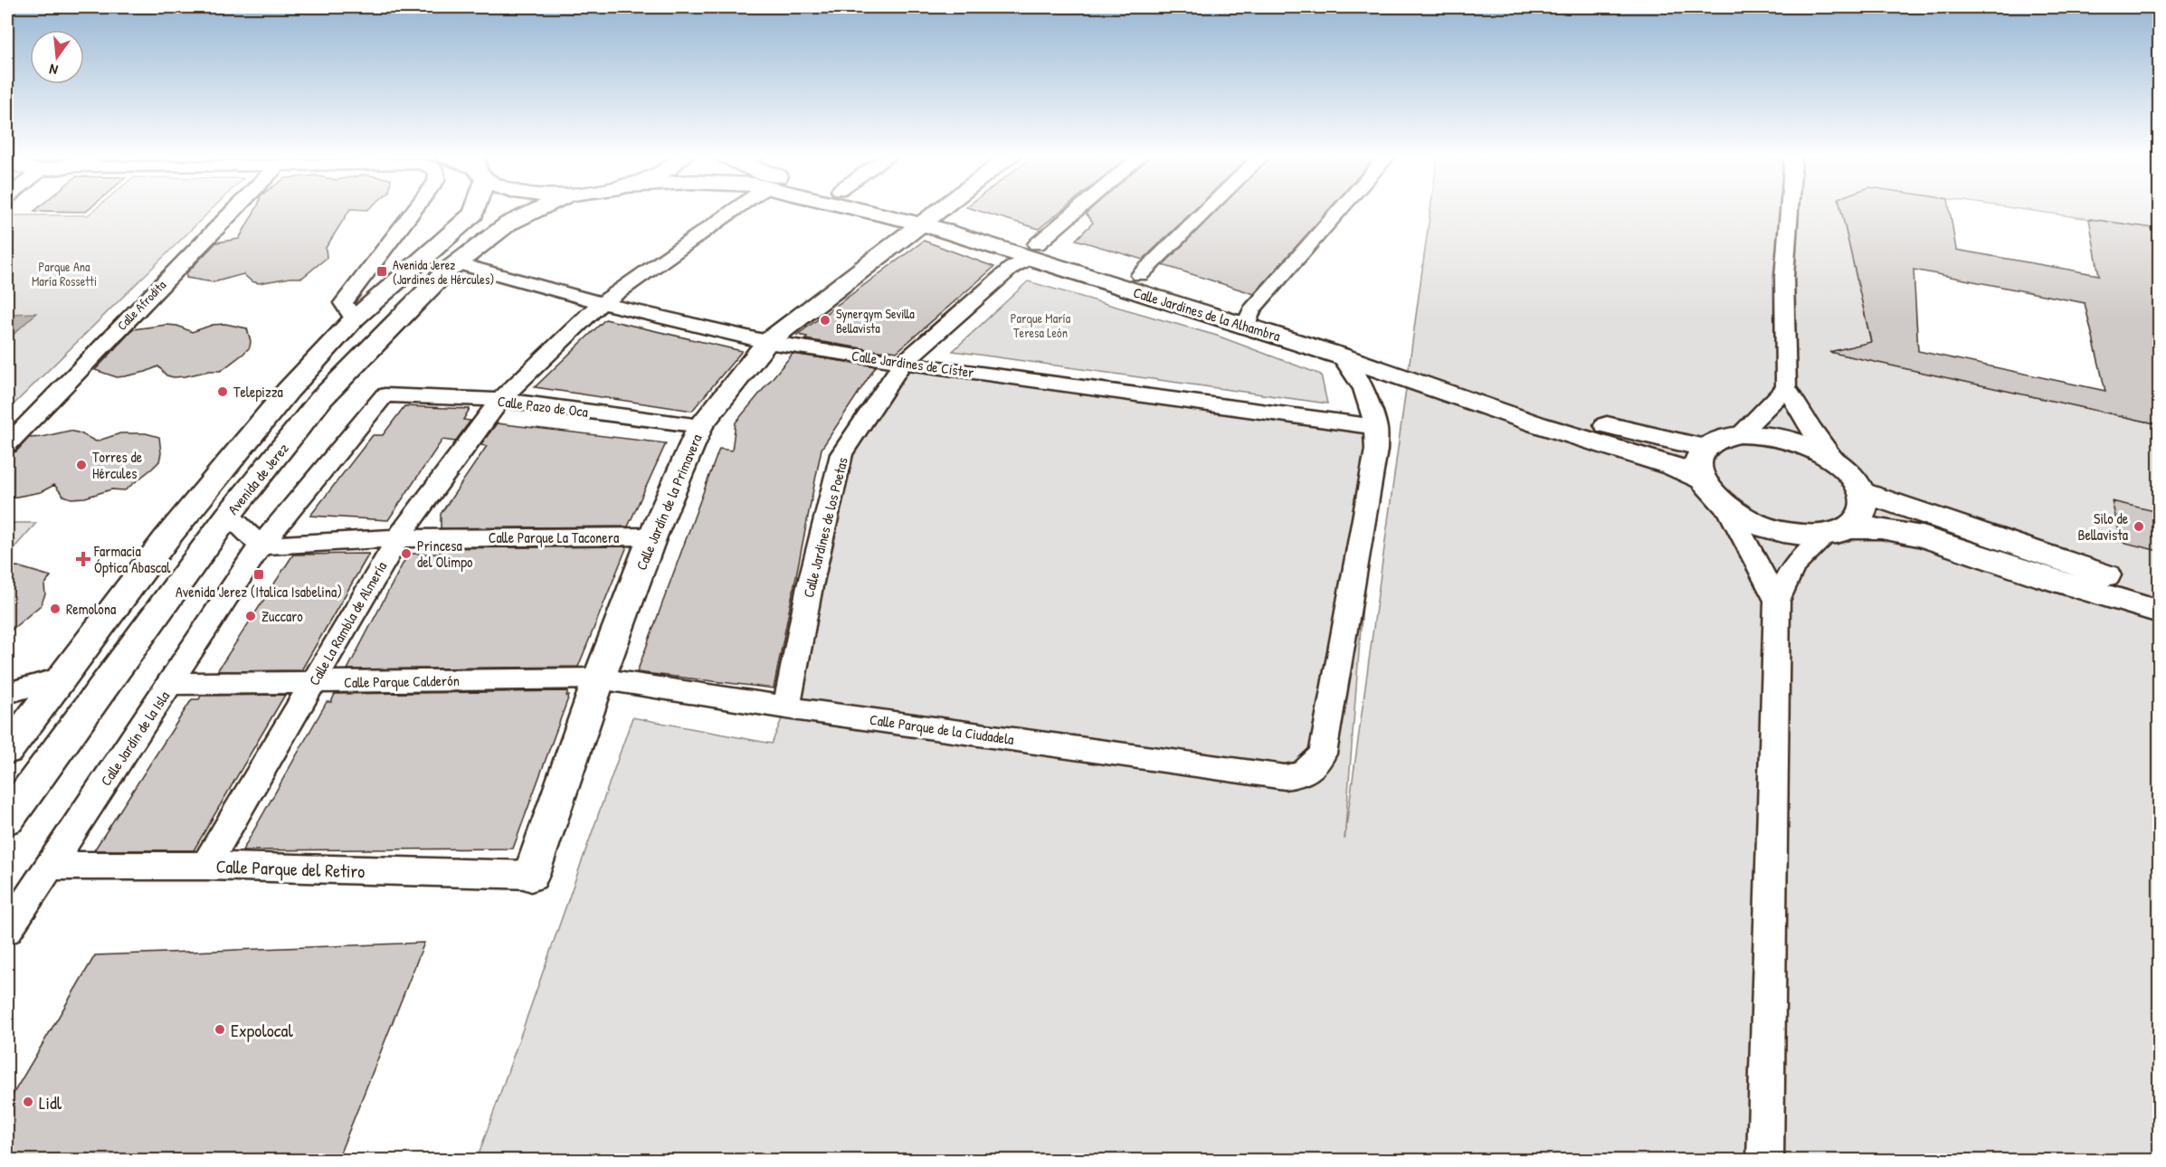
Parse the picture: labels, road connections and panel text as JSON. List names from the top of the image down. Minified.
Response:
{"streets":{"street":["Calle Afrodita","Calle Jardines de la Alhambra","Calle Jardines de Cister","Calle Pazo de Oca","Avenida de Jerez","Calle Jardín de la Primavera","Calle Jardines de los Poetas","Calle Parque La Taconera","Calle La Rambla de Almería","Calle Parque Calderón","Calle Parque de la Ciudadela","Calle Jardín de la Isla","Calle Parque del Retiro"]},"crossings":[["Calle Jardines de la Alhambra","Calle Jardín de la Primavera"],["Calle Jardines de la Alhambra","Calle Jardines de los Poetas"],["Calle Jardines de Cister","Avenida de Jerez"],["Calle Jardines de Cister","Calle Jardín de la Primavera"],["Calle Jardines de Cister","Calle Jardines de los Poetas"],["Calle Jardines de Cister","Calle La Rambla de Almería"],["Calle Jardines de Cister","Calle Parque de la Ciudadela"],["Calle Pazo de Oca","Calle Jardín de la Primavera"],["Calle Pazo de Oca","Calle La Rambla de Almería"],["Calle Pazo de Oca","Calle Jardín de la Isla"],["Calle Jardín de la Primavera","Calle Parque La Taconera"],["Calle Jardín de la Primavera","Calle Parque Calderón"],["Calle Jardín de la Primavera","Calle Parque de la Ciudadela"],["Calle Jardín de la Primavera","Calle Parque del Retiro"],["Calle Jardines de los Poetas","Calle Parque de la Ciudadela"],["Calle Parque La Taconera","Calle La Rambla de Almería"],["Calle Parque La Taconera","Calle Jardín de la Isla"],["Calle La Rambla de Almería","Calle Parque Calderón"],["Calle La Rambla de Almería","Calle Parque del Retiro"],["Calle Parque Calderón","Calle Parque de la Ciudadela"],["Calle Parque Calderón","Calle Jardín de la Isla"],["Calle Jardín de la Isla","Calle Parque del Retiro"]],"parks":["Parque Ana María Rossetti","Parque María Teresa León"],"places":{"transit":["Avenida Jerez (Jardines de Hércules)","Avenida Jerez (Italica Isabelina)"],"other":["Synergym Sevilla Bellavista","Telepizza","Torres de Hércules","Silo de Bellavista","Princesa del Olimpo","Remolona","Zuccaro","Expolocal","Lidl"],"health":["Farmacia Óptica Abascal"]},"north":"bottom"}
